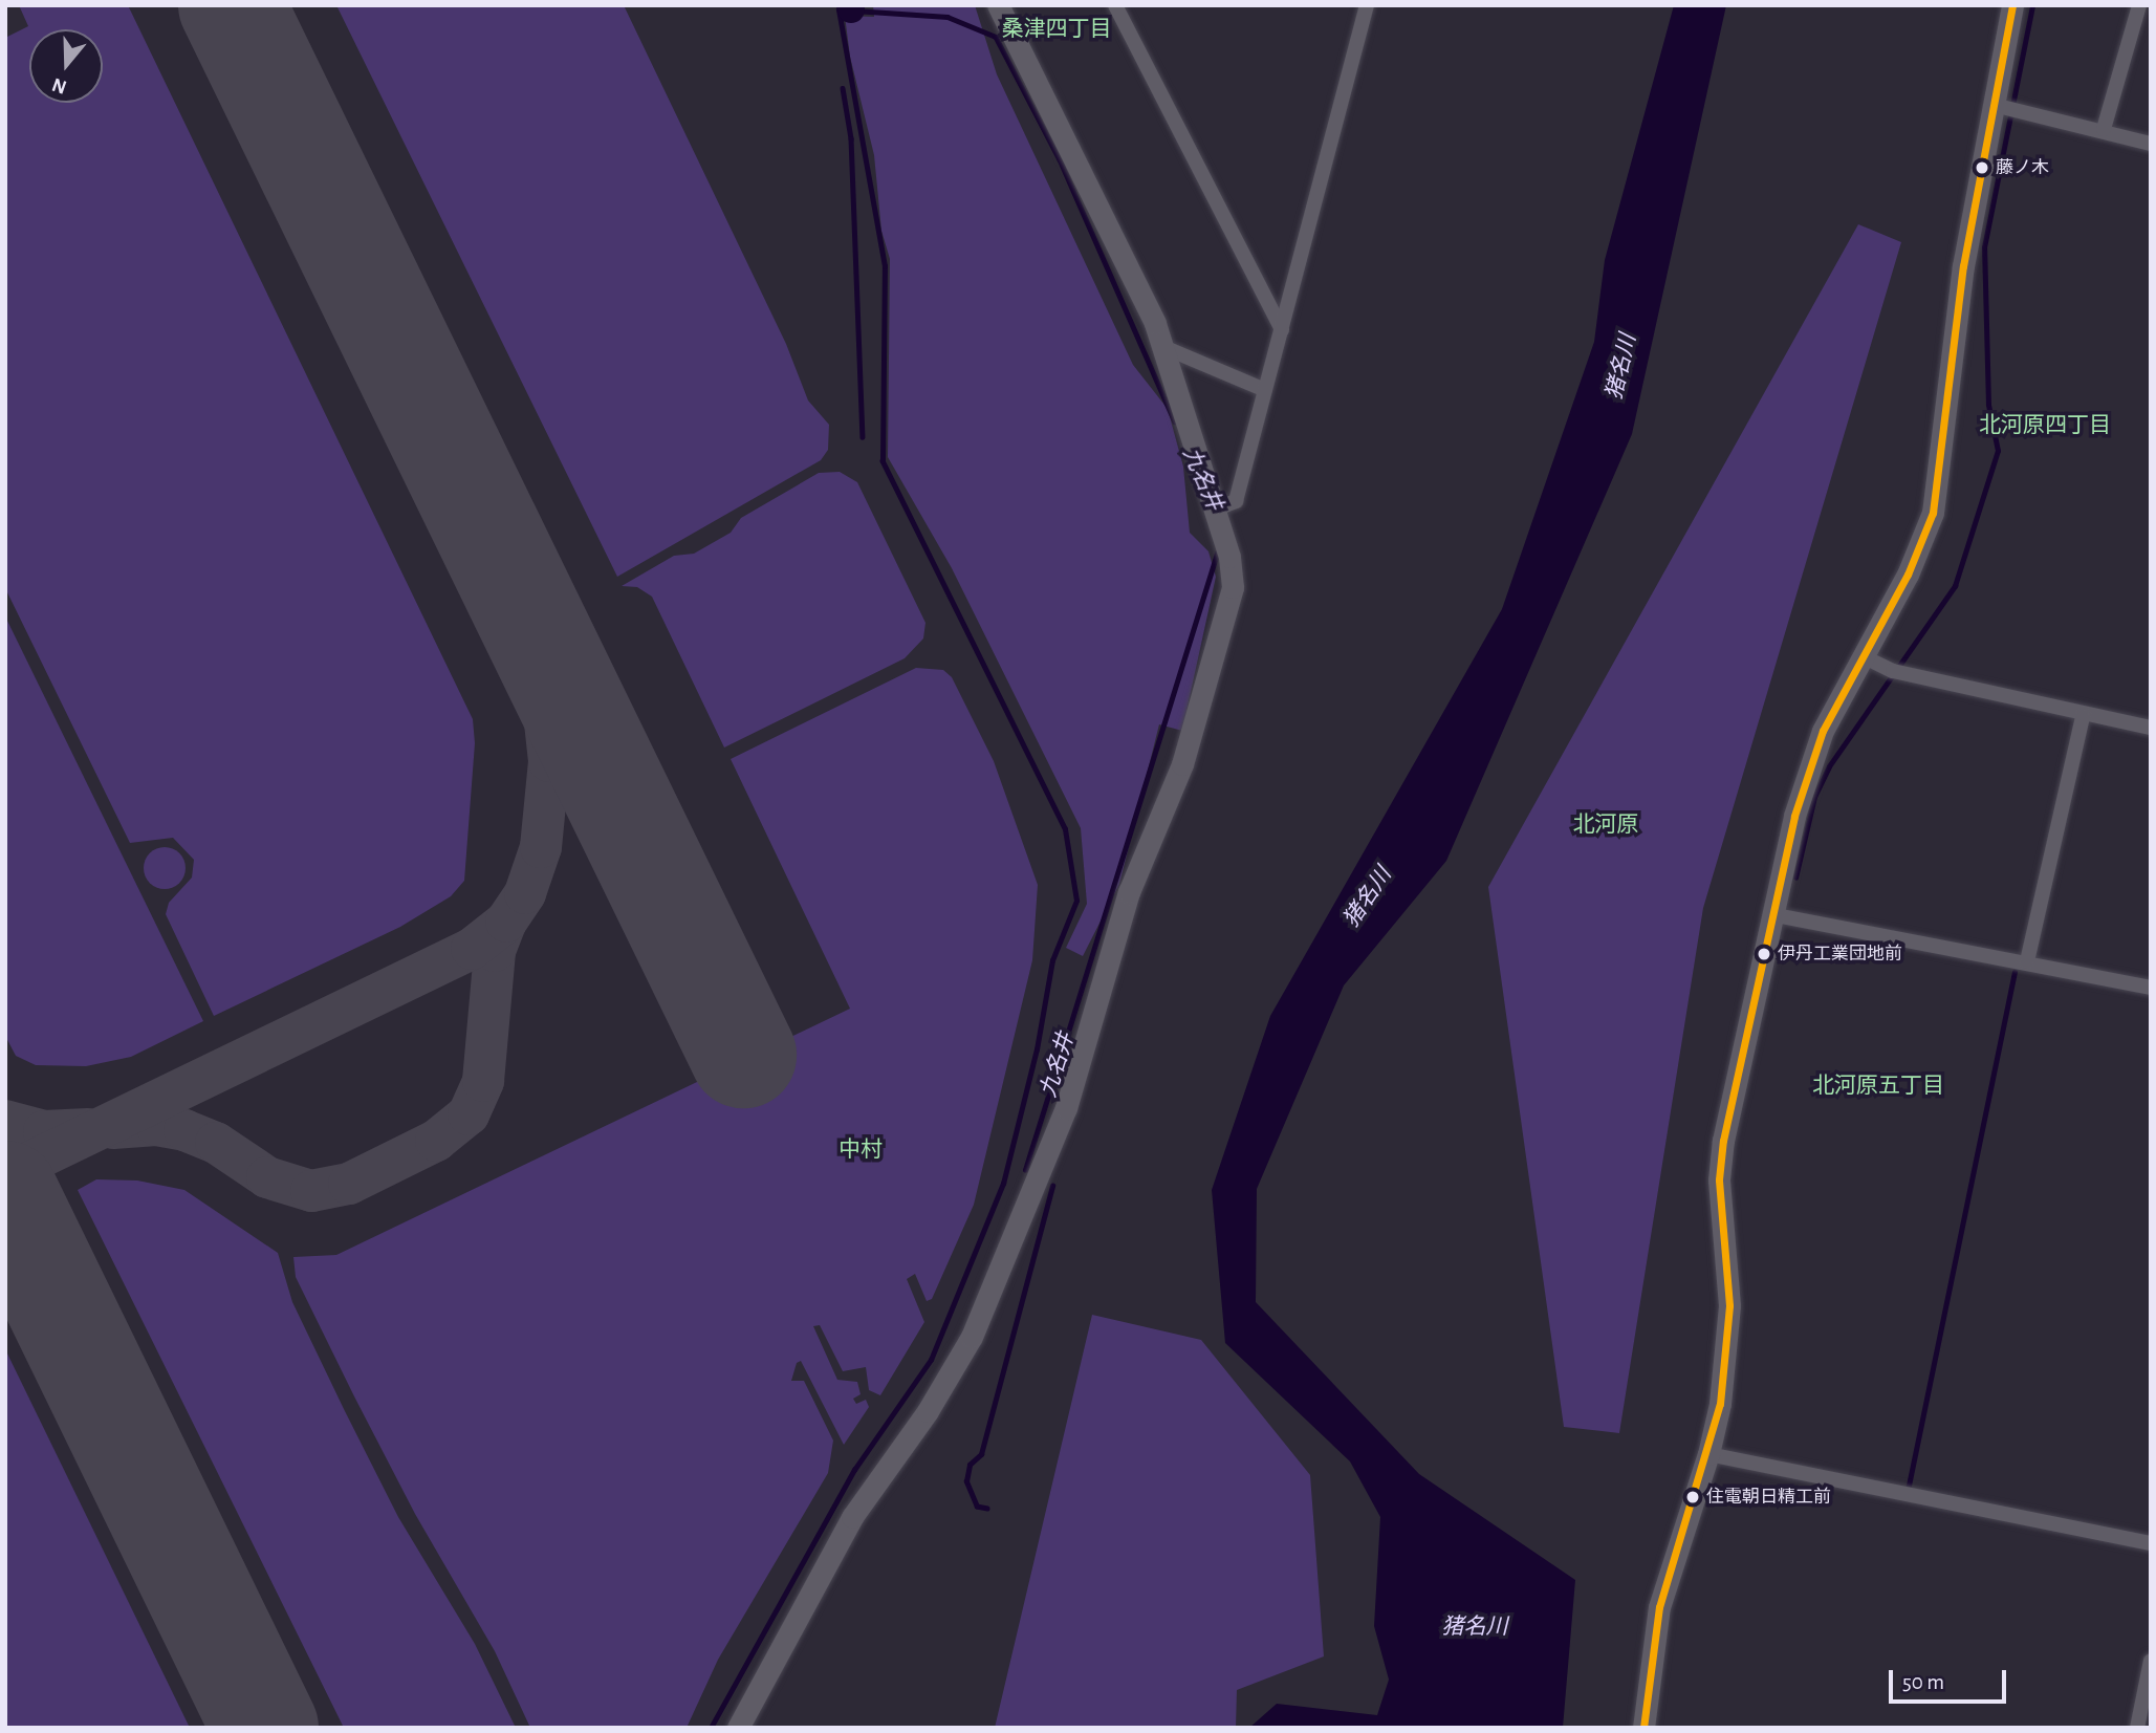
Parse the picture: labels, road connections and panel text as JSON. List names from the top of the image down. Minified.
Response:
{"districts":["桑津四丁目","北河原四丁目","北河原","北河原五丁目","中村"],"water":["猪名川","九名井"],"places":["藤ノ木","伊丹工業団地前","住電朝日精工前"],"scale_bar":"50 m","north":"bottom"}
